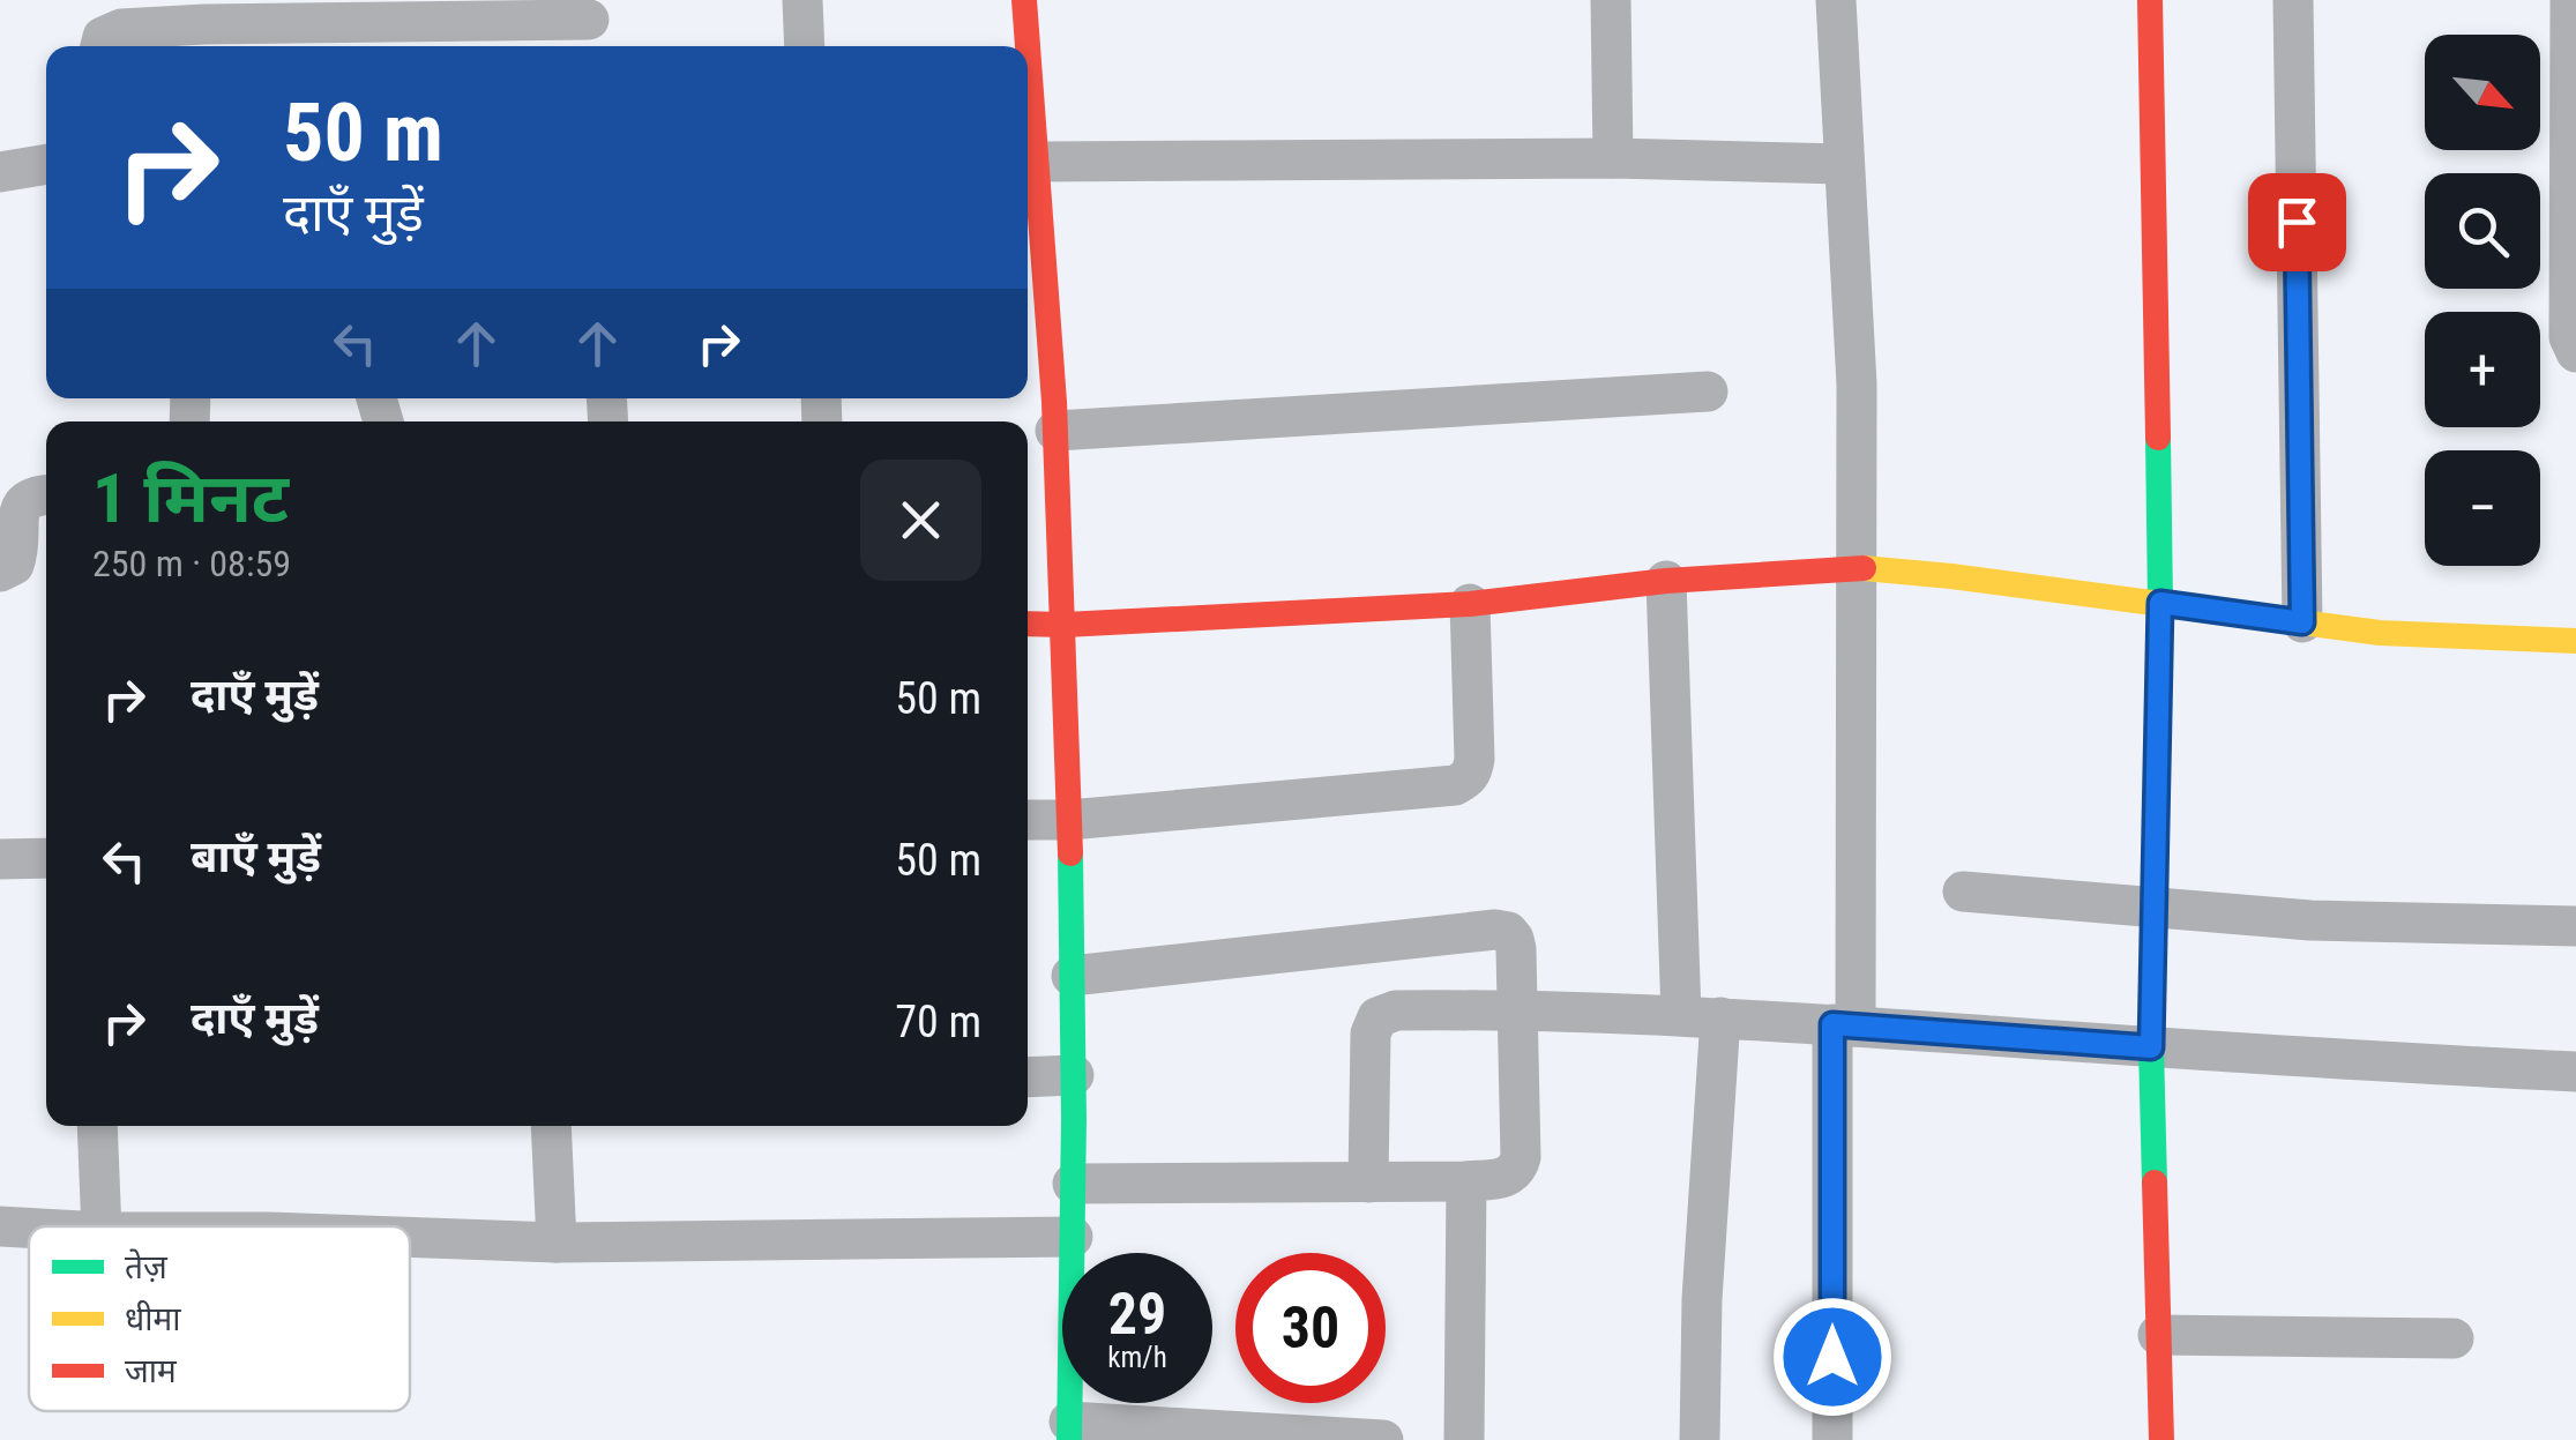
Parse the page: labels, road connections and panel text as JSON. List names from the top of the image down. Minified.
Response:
{"legend":["तेज़","धीमा","जाम"],"north":"bottom right","page":{"map_buttons":["+","−"],"turn":["50 m","दाएँ मुड़ें"],"heading":["1 मिनट","250 m · 08:59"],"list":[{"name":"दाएँ मुड़ें","value":"50 m"},{"name":"बाएँ मुड़ें","value":"50 m"},{"name":"दाएँ मुड़ें","value":"70 m"}],"speed":"29 km/h","limit":"30"}}
